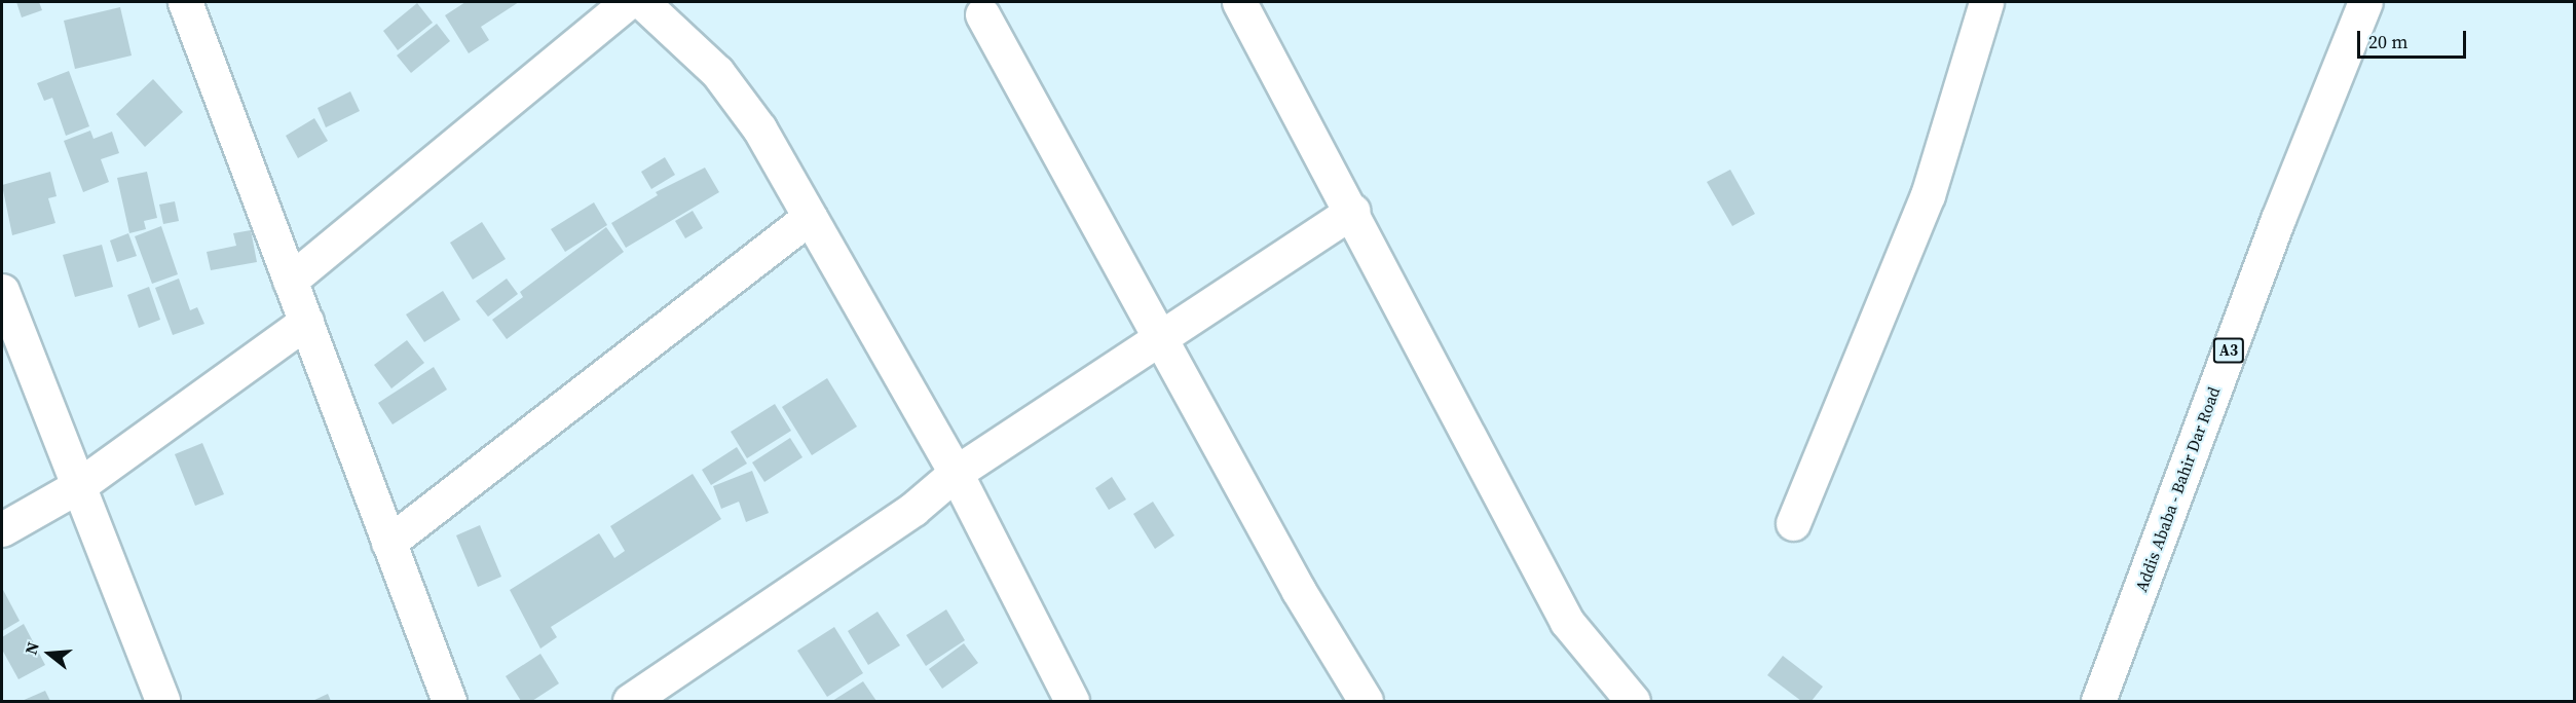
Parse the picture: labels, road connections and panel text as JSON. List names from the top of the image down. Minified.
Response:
{"streets":{"main road":["A3","Addis Ababa - Bahir Dar Road"]},"scale_bar":"20 m","north":"left"}
